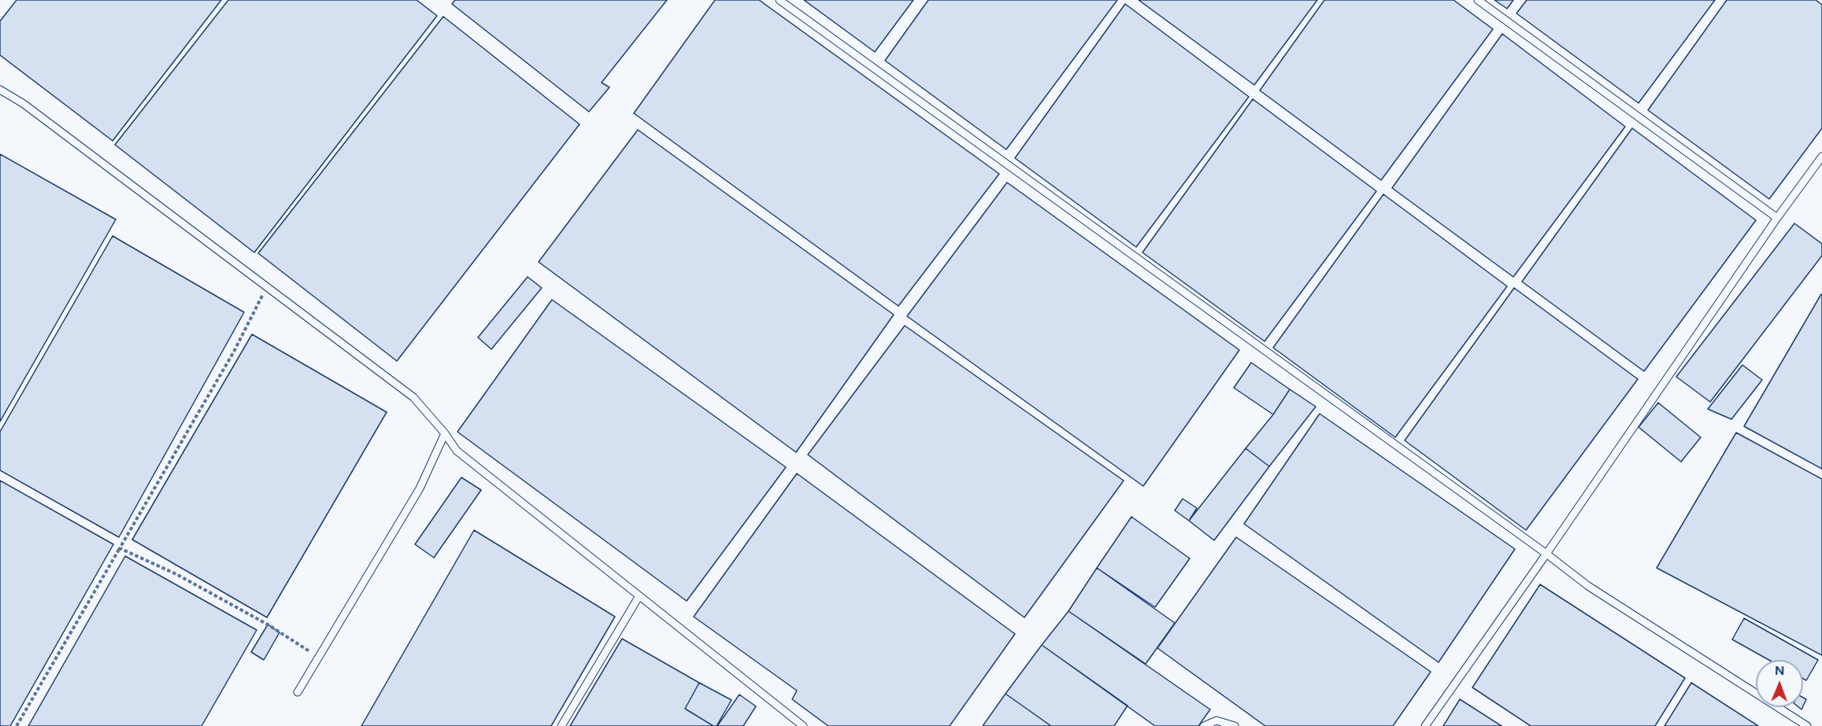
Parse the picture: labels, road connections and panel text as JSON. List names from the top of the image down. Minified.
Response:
{"north":"top"}
